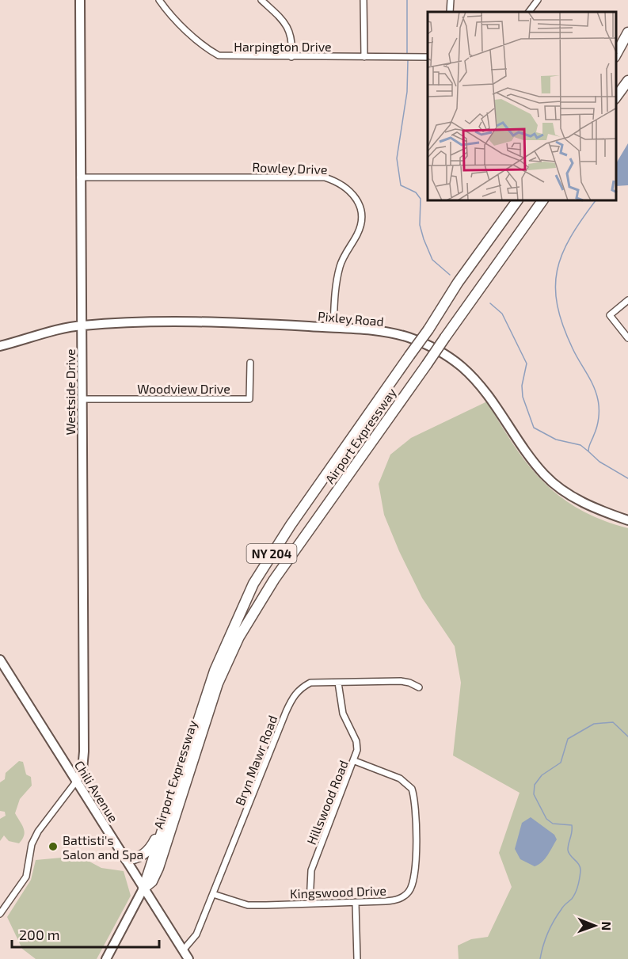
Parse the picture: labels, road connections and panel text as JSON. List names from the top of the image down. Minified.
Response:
{"streets":{"highway":["Airport Expressway","NY 204"],"street":["Harpington Drive","Rowley Drive","Pixley Road","Woodview Drive","Westside Drive","Bryn Mawr Road","Chili Avenue","Hillswood Road","Kingswood Drive"]},"crossings":[["Rowley Drive","Pixley Road"],["Rowley Drive","Westside Drive"],["Pixley Road","Westside Drive"],["Woodview Drive","Westside Drive"],["Westside Drive","Chili Avenue"],["Airport Expressway","Chili Avenue"],["Bryn Mawr Road","Chili Avenue"],["Bryn Mawr Road","Hillswood Road"],["Bryn Mawr Road","Kingswood Drive"],["Hillswood Road","Kingswood Drive"]],"places":["Battisti's Salon and Spa"],"scale_bar":"200 m","north":"right"}
